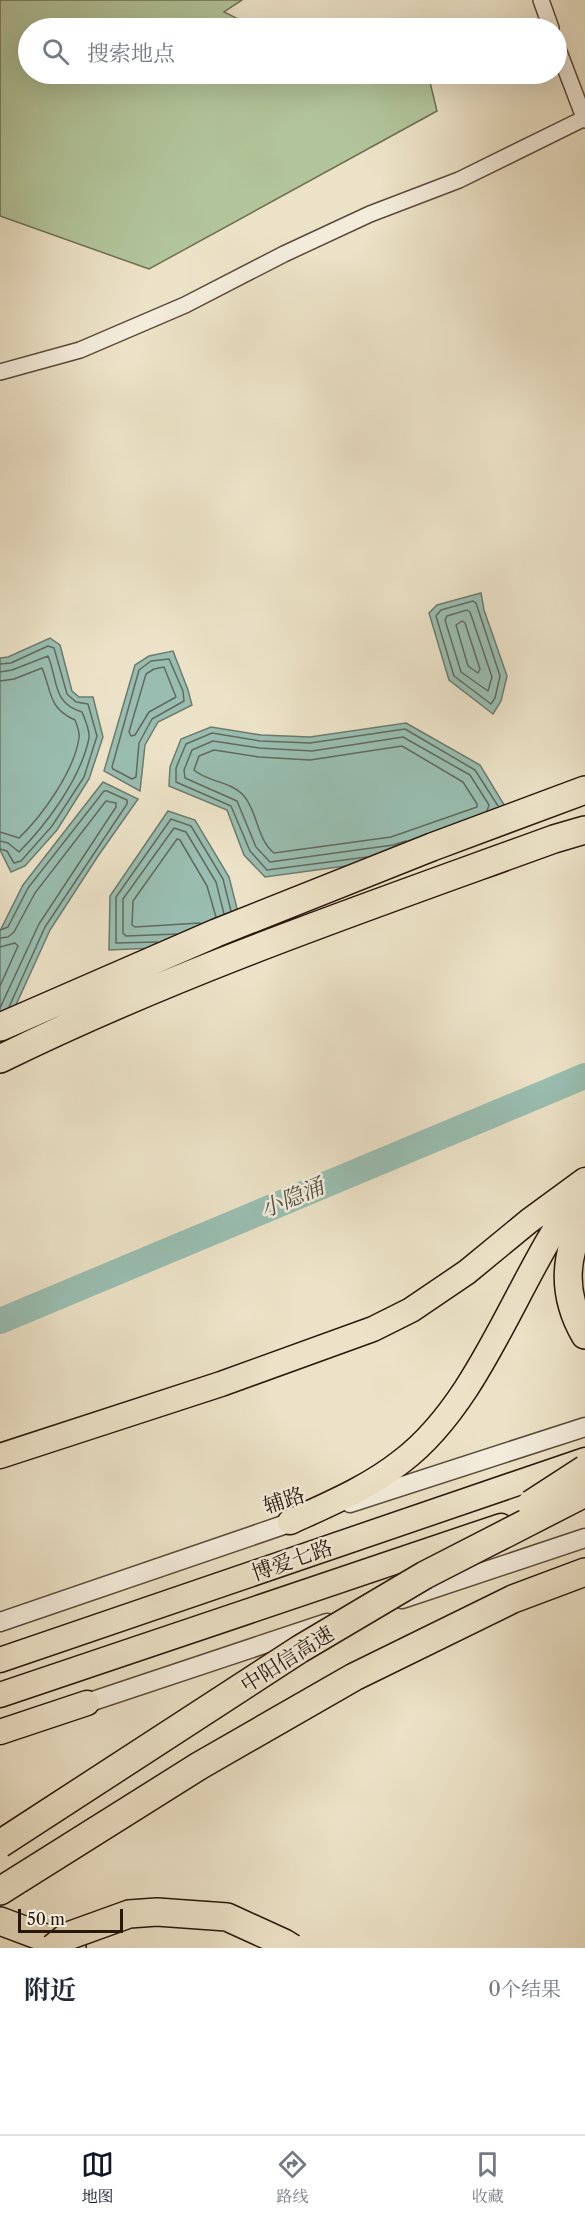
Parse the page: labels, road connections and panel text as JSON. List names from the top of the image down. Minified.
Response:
{"streets":{"highway":["博爱七路","中阳信高速"],"street":["辅路"]},"crossings":[["博爱七路","中阳信高速"]],"water":["小隐涌"],"scale_bar":"50 m","page":{"search":"搜索地点","scale":"50 m","heading":["附近","0个结果"],"nav":["地图","路线","收藏"]}}
